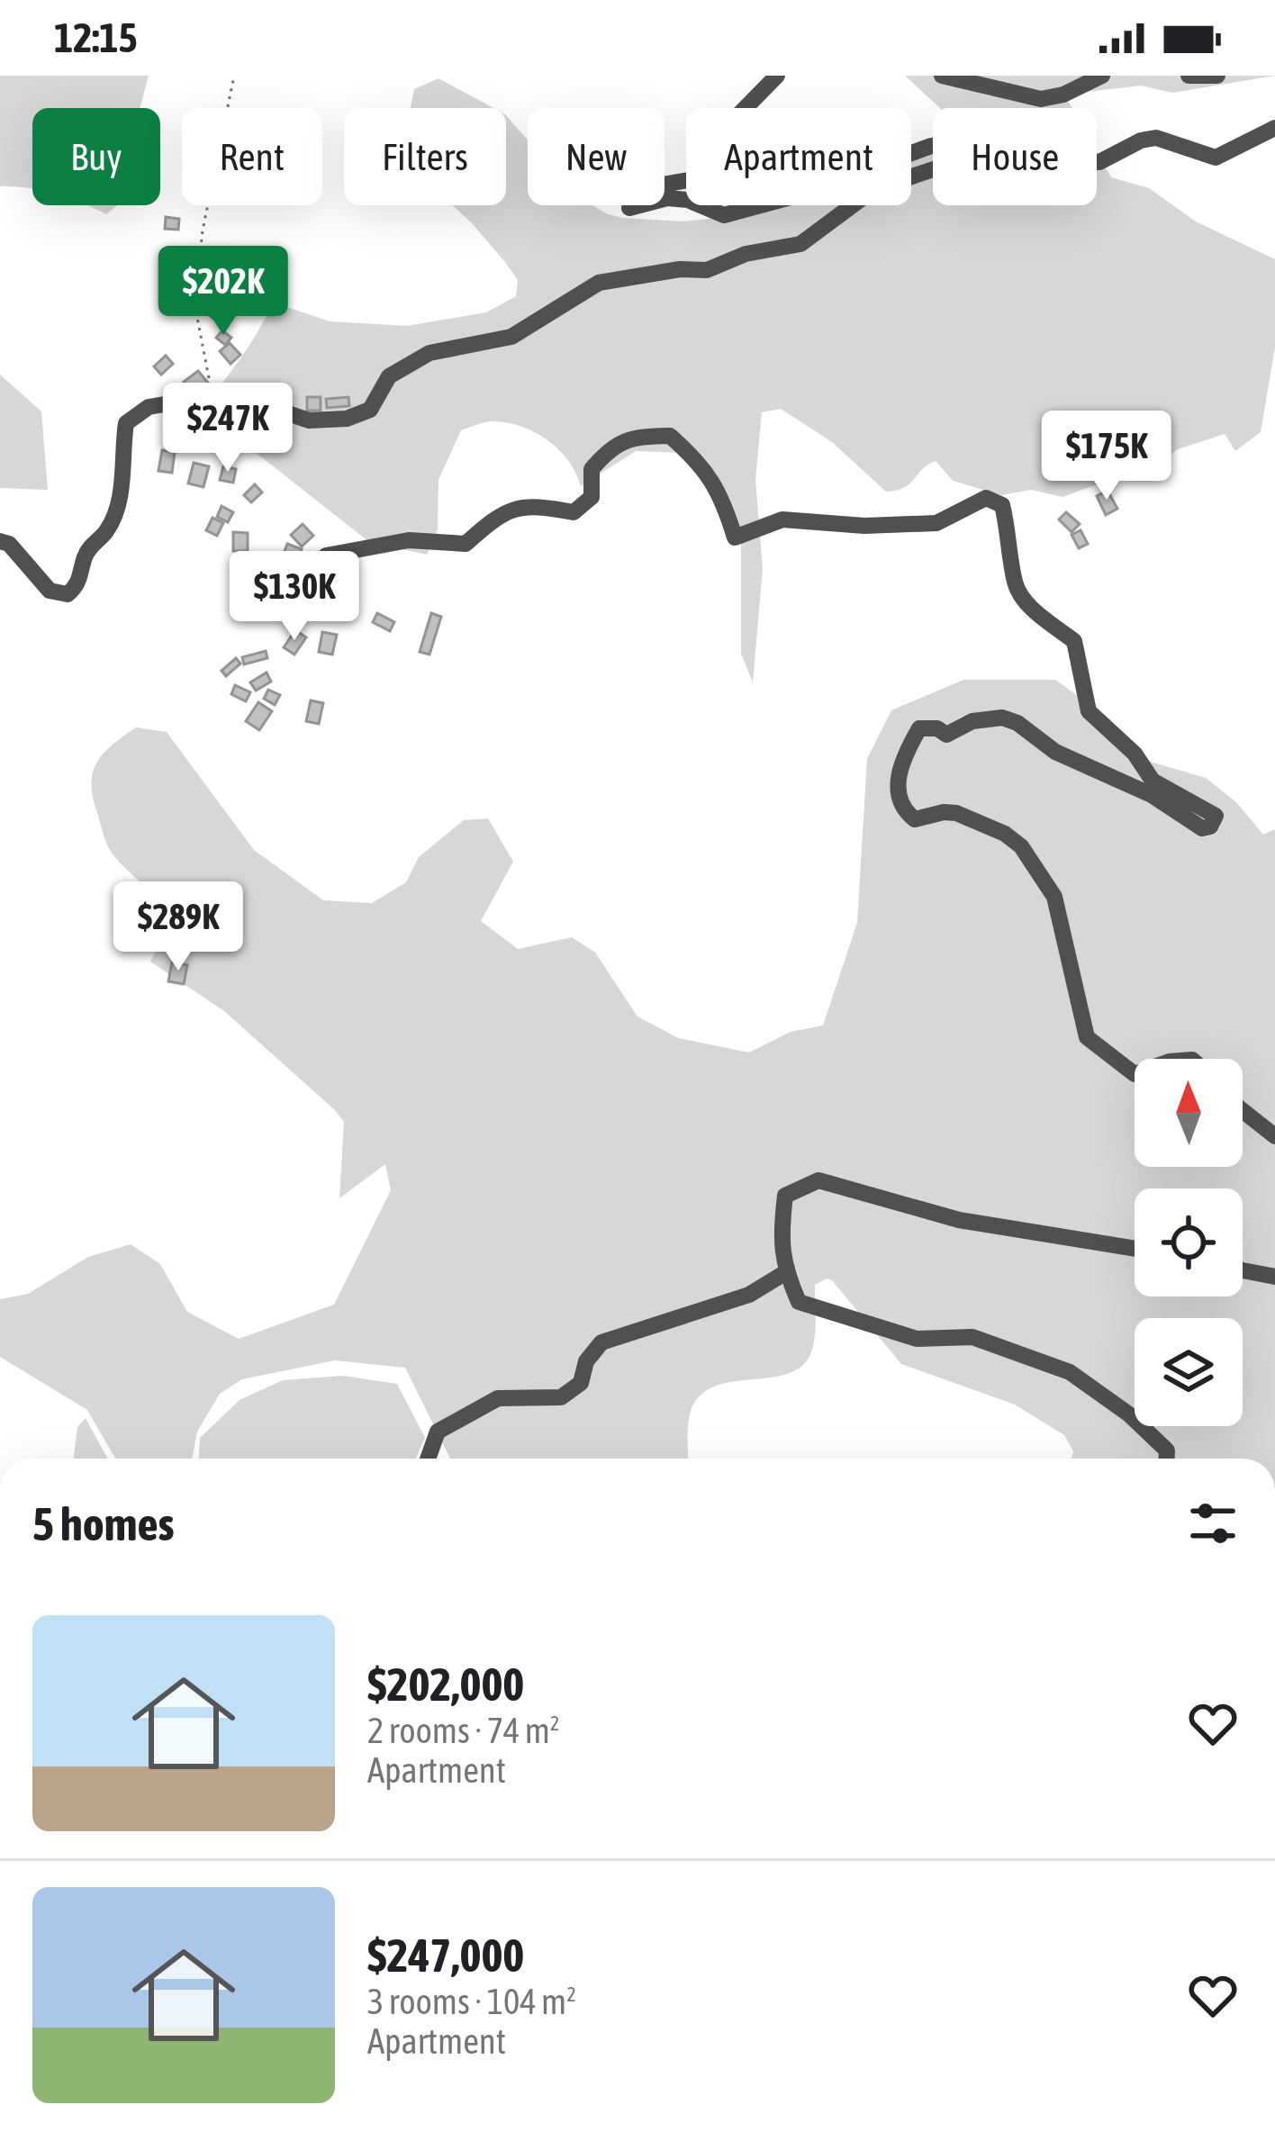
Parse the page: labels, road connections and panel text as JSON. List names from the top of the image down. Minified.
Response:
{"north":"top","page":{"status":"12:15","chip":["Buy","Rent","Filters","New","Apartment","House"],"price":["$202K","$247K","$175K","$130K","$289K"],"heading":"5 homes","list":[{"name":"$202,000","note":"2 rooms · 74 m² · Apartment"},{"name":"$247,000","note":"3 rooms · 104 m² · Apartment"}]}}
